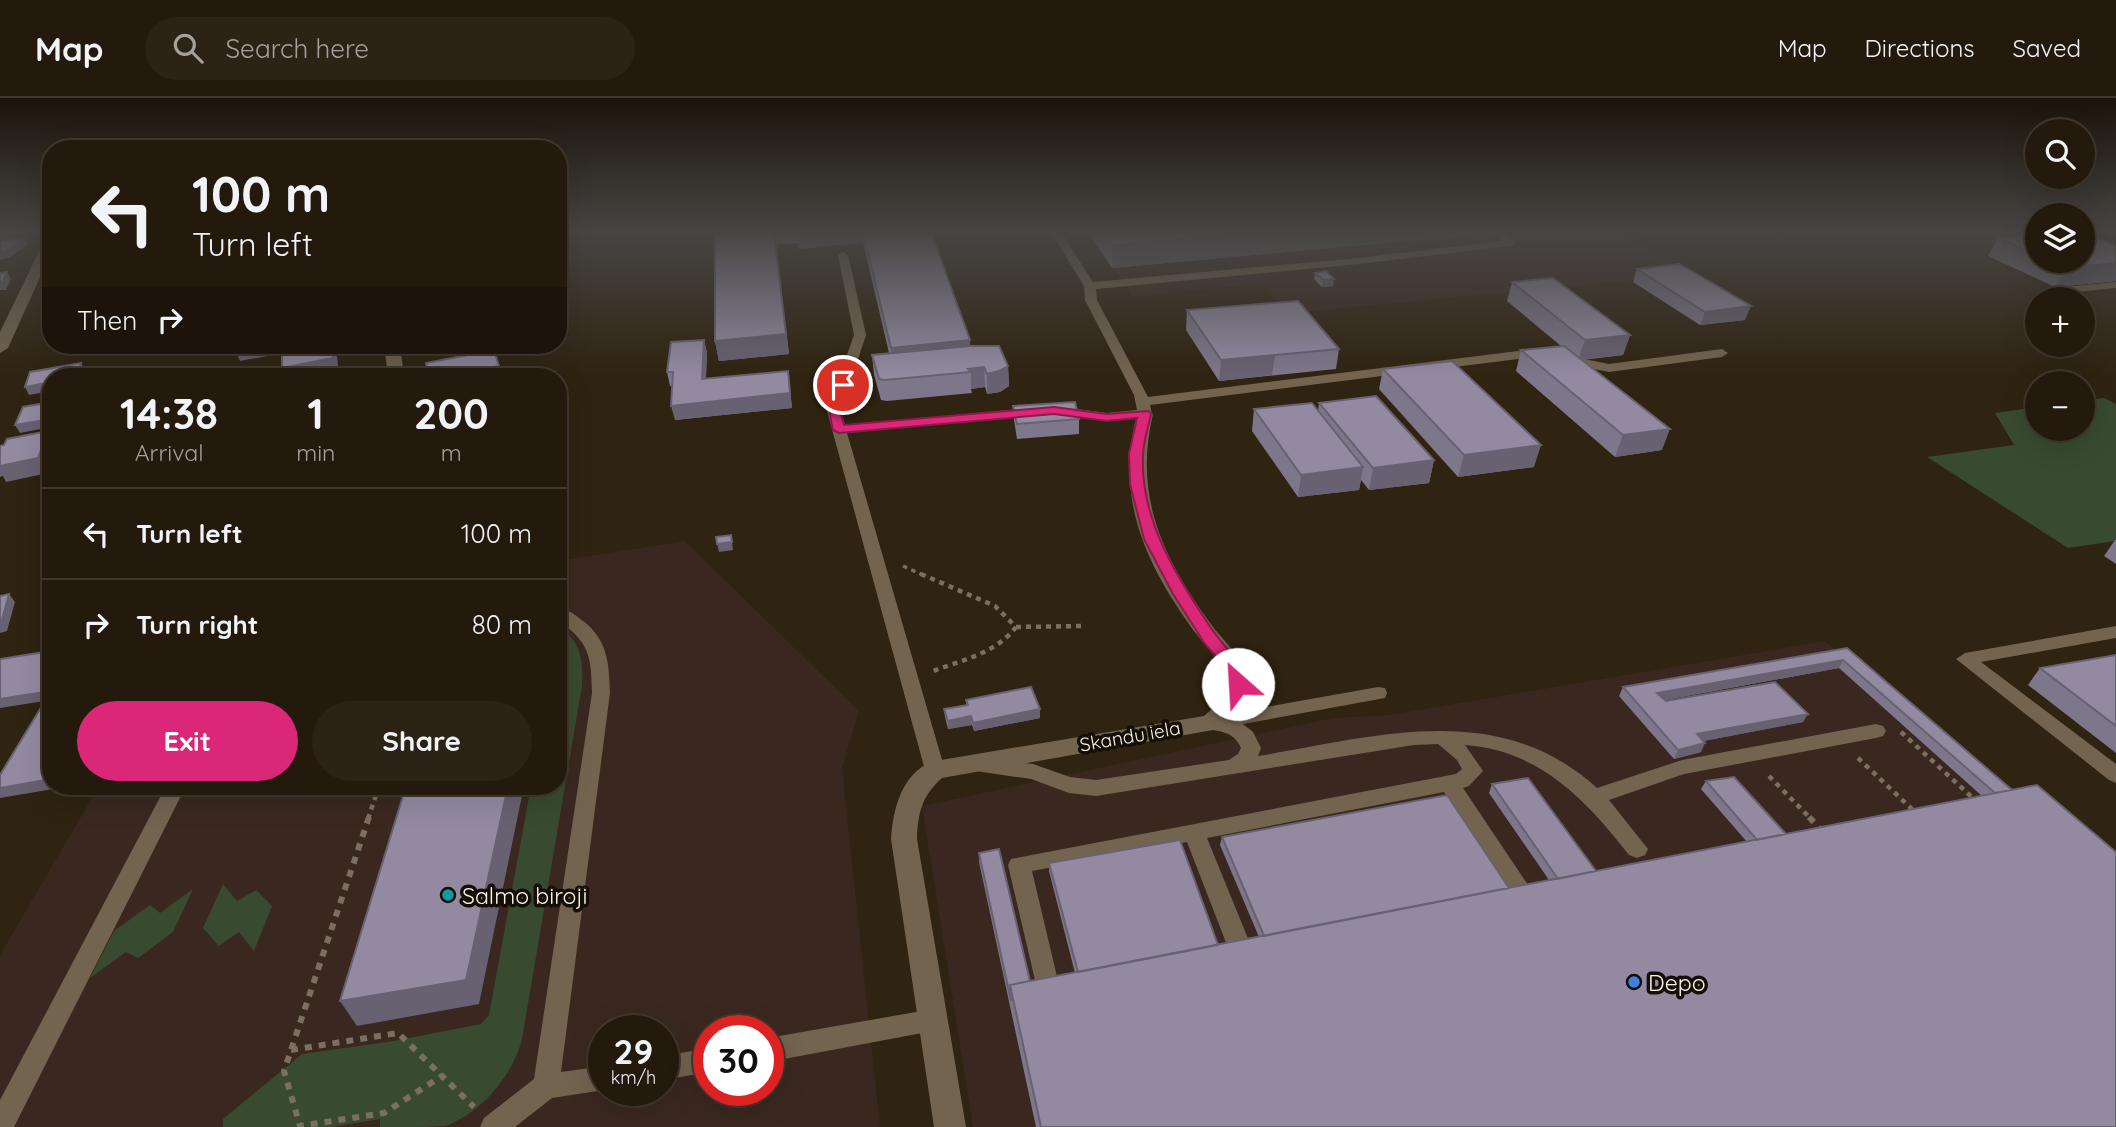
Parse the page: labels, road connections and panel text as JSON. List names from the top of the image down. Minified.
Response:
{"streets":{"street":["Skandu iela"]},"places":["Salmo biroji","Depo"],"page":{"header":"Map","search":"Search here","nav":["Map","Directions","Saved"],"map_buttons":["+","−"],"turn":["100 m","Turn left"],"then":"Then","eta":["14:38","Arrival","1","min","200","m"],"list":[{"name":"Turn left","value":"100 m"},{"name":"Turn right","value":"80 m"}],"buttons":["Exit","Share"],"speed":"29 km/h","limit":"30"}}
